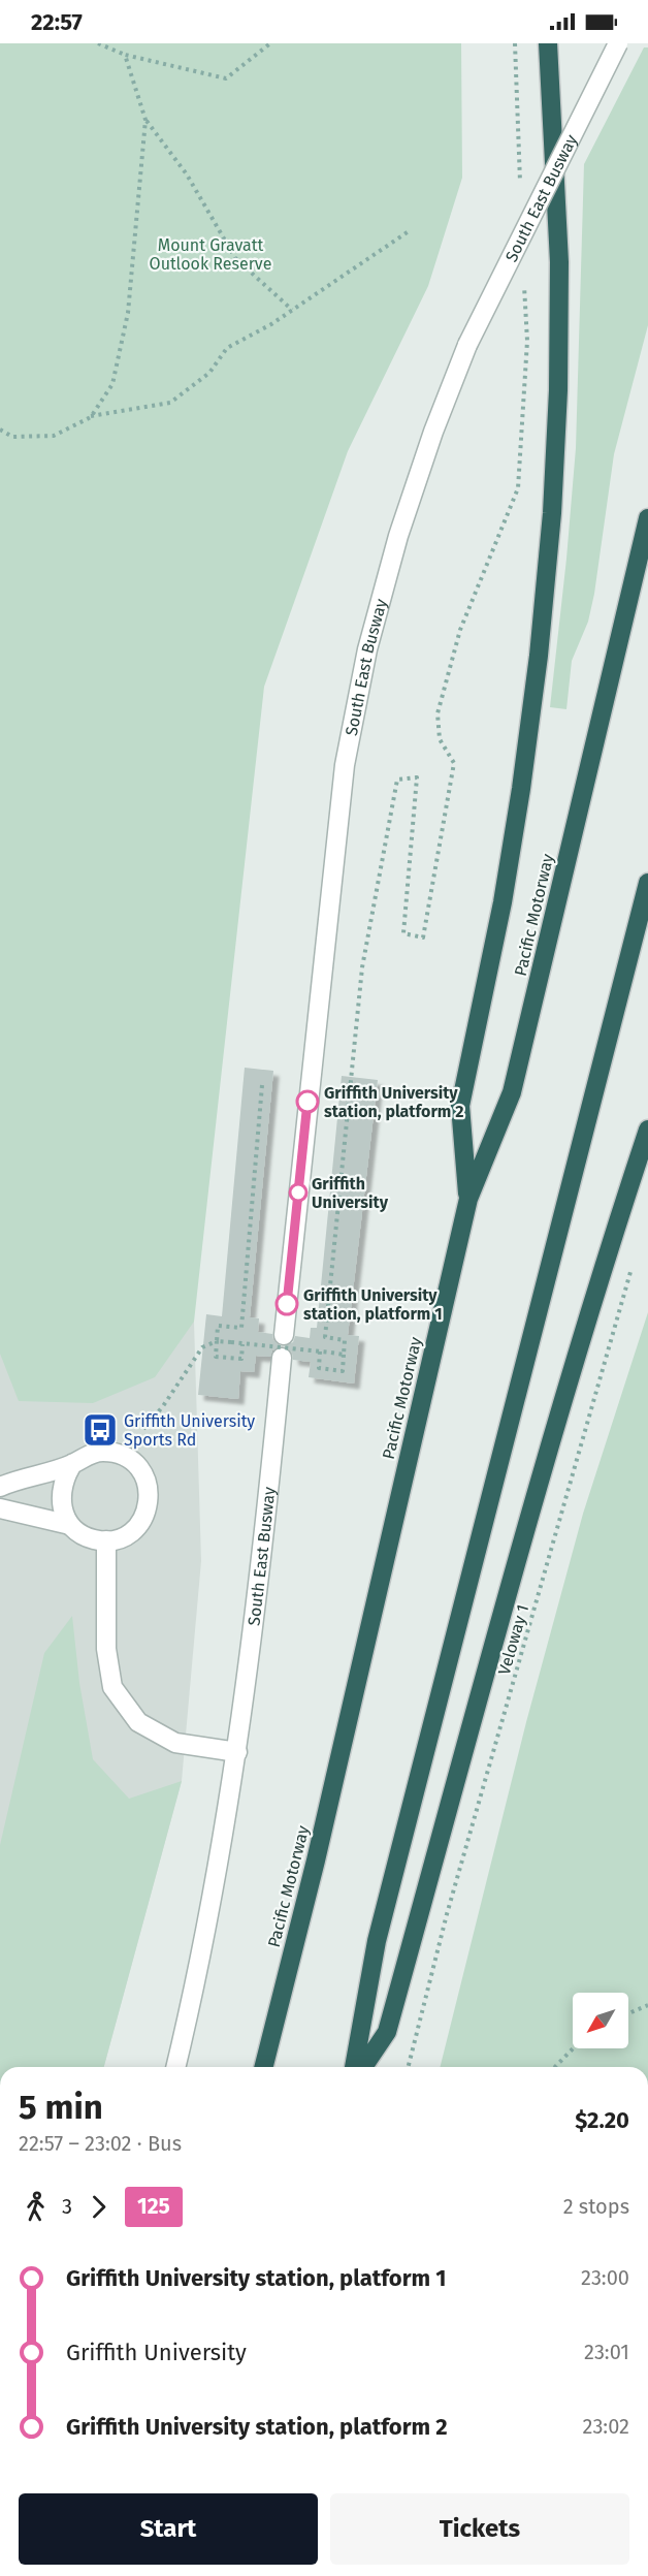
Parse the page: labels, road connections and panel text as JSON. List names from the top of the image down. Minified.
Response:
{"streets":{"highway":["Pacific Motorway"],"lane":["South East Busway"],"path":["Veloway 1"]},"parks":["Mount Gravatt Outlook Reserve"],"places":{"other":["Griffith University station, platform 2","Griffith University","Griffith University station, platform 1"],"bus stop":["Griffith University Sports Rd"]},"lines":["bus line 125"],"north":"bottom left","page":{"status":"22:57","heading":["5 min","22:57 – 23:02 · Bus","$2.20"],"legs":["3","125","2 stops"],"list":[{"name":"Griffith University station, platform 1","value":"23:00"},{"name":"Griffith University","value":"23:01"},{"name":"Griffith University station, platform 2","value":"23:02"}],"buttons":["Start","Tickets"]}}
